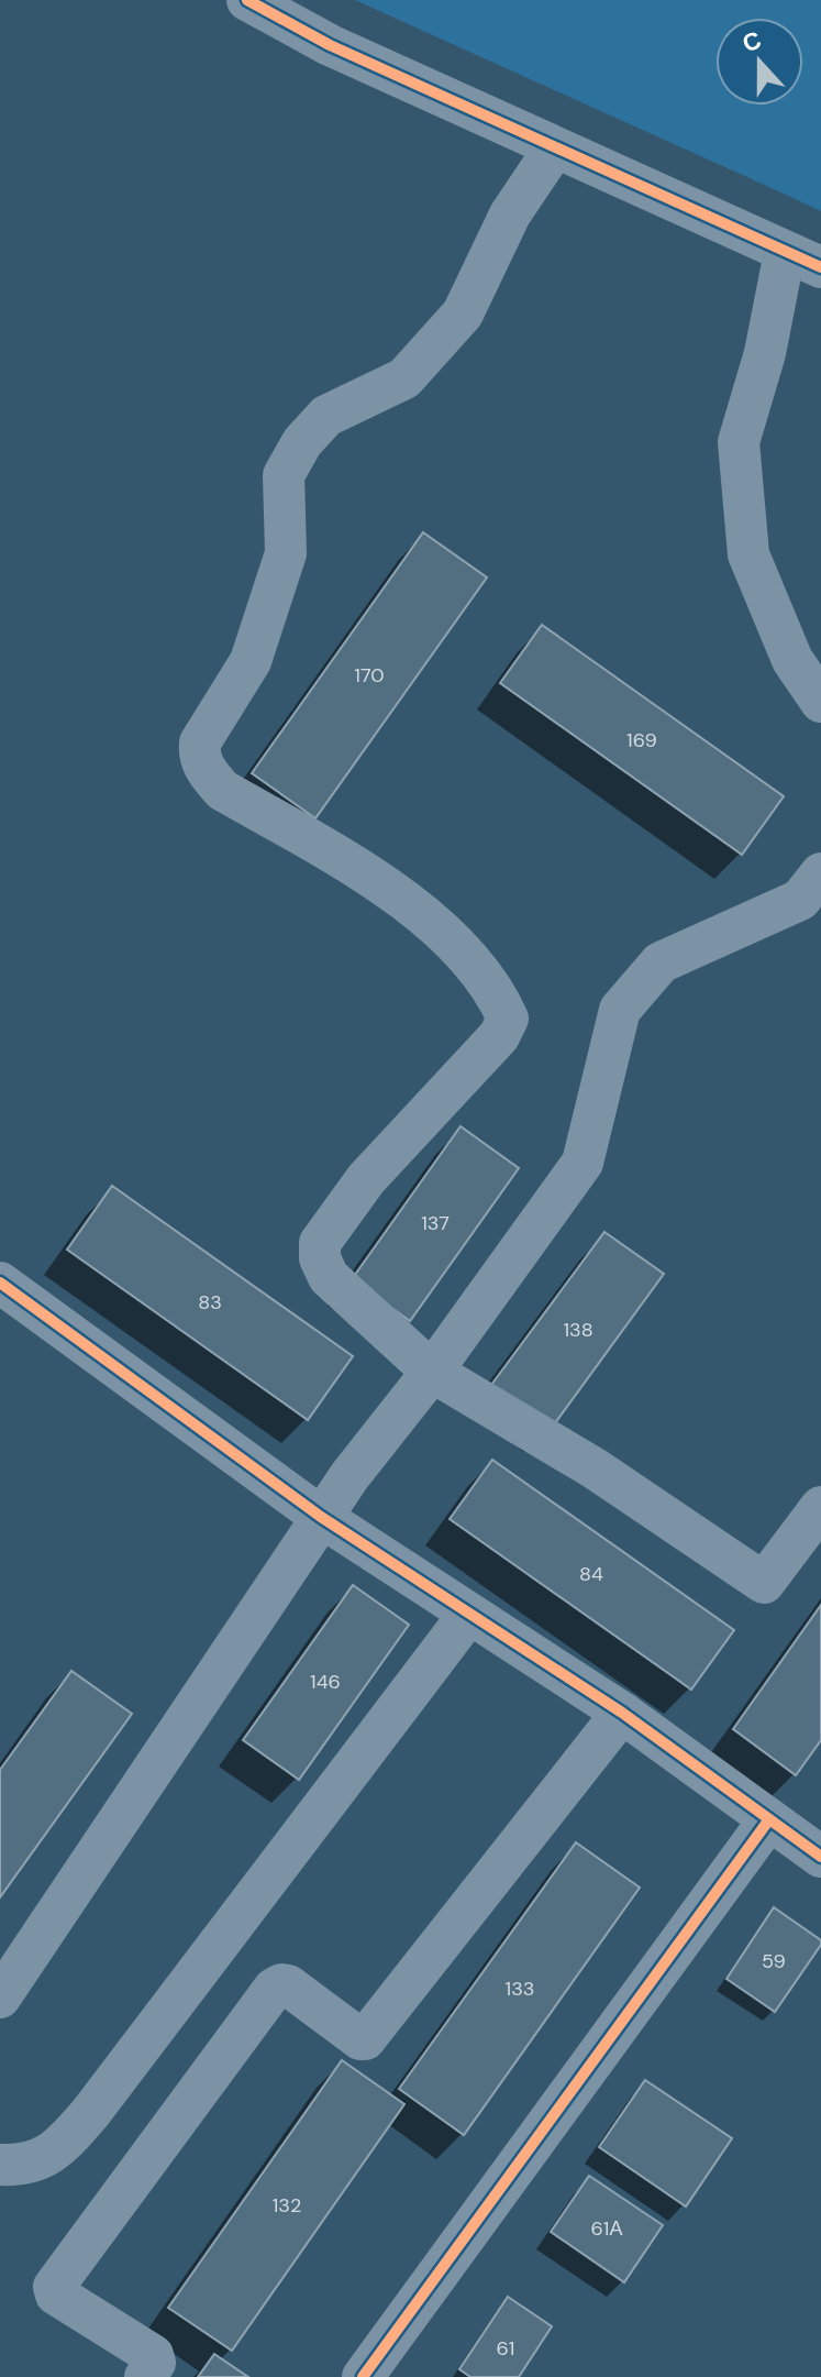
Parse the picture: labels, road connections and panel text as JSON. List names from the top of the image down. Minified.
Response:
{"house_numbers":["170","169","137","83","138","84","146","59","133","132","61А","61"],"north":"top"}
